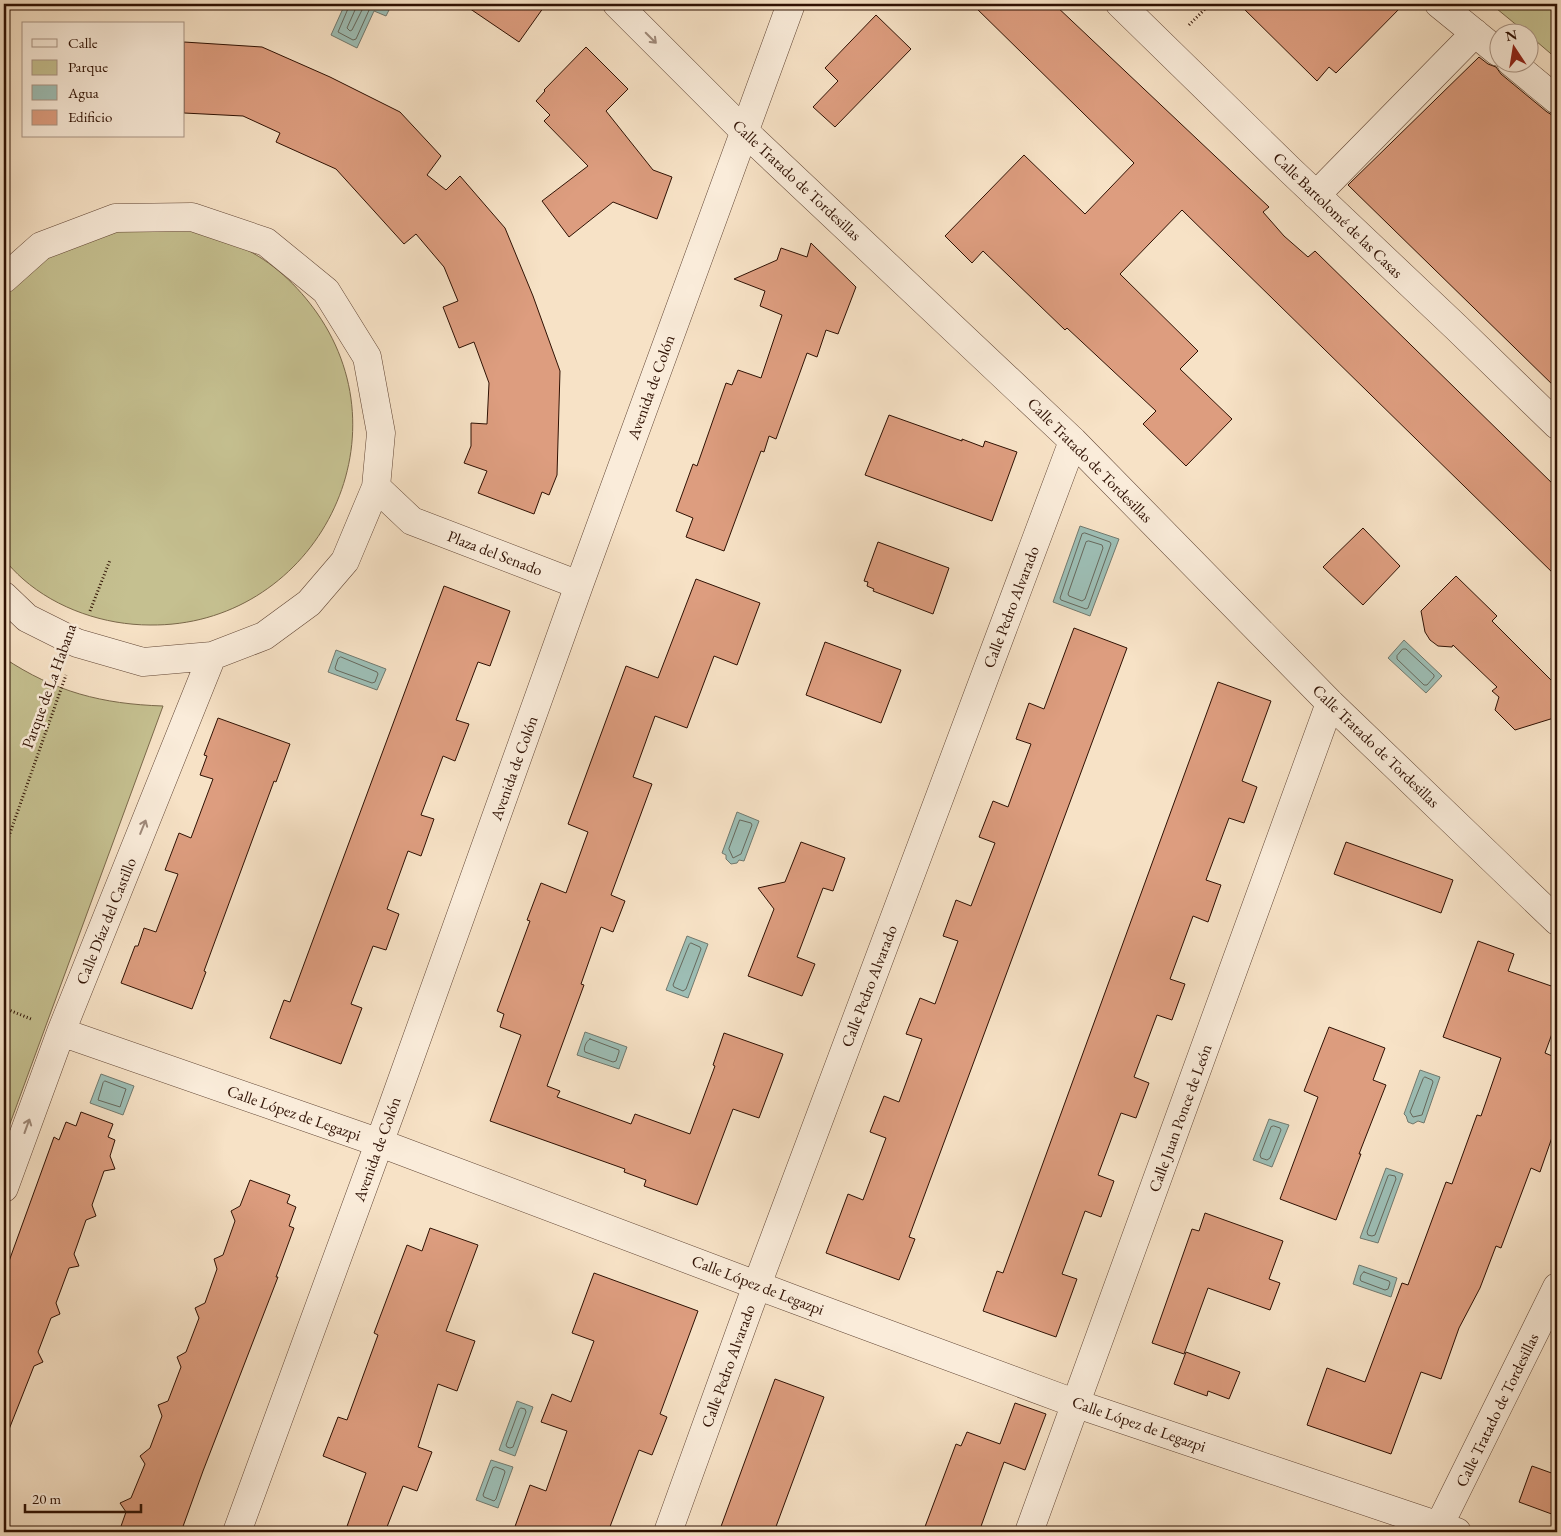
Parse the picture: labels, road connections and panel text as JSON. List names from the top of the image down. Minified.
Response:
{"streets":{"street":["Calle Tratado de Tordesillas","Calle Bartolomé de las Casas","Avenida de Colón","Plaza del Senado","Calle Pedro Alvarado","Calle Díaz del Castillo","Calle López de Legazpi","Calle Juan Ponce de León"],"path":["Parque de La Habana"]},"crossings":[["Calle Tratado de Tordesillas","Avenida de Colón"],["Calle Tratado de Tordesillas","Calle Pedro Alvarado"],["Calle Tratado de Tordesillas","Calle López de Legazpi"],["Calle Tratado de Tordesillas","Calle Juan Ponce de León"],["Avenida de Colón","Plaza del Senado"],["Avenida de Colón","Calle López de Legazpi"],["Calle Pedro Alvarado","Calle López de Legazpi"],["Calle Díaz del Castillo","Calle López de Legazpi"],["Calle López de Legazpi","Calle Juan Ponce de León"]],"one_way":["Calle Díaz del Castillo"],"legend":["Calle","Parque","Agua","Edificio"],"scale_bar":"20 m","north":"top"}
